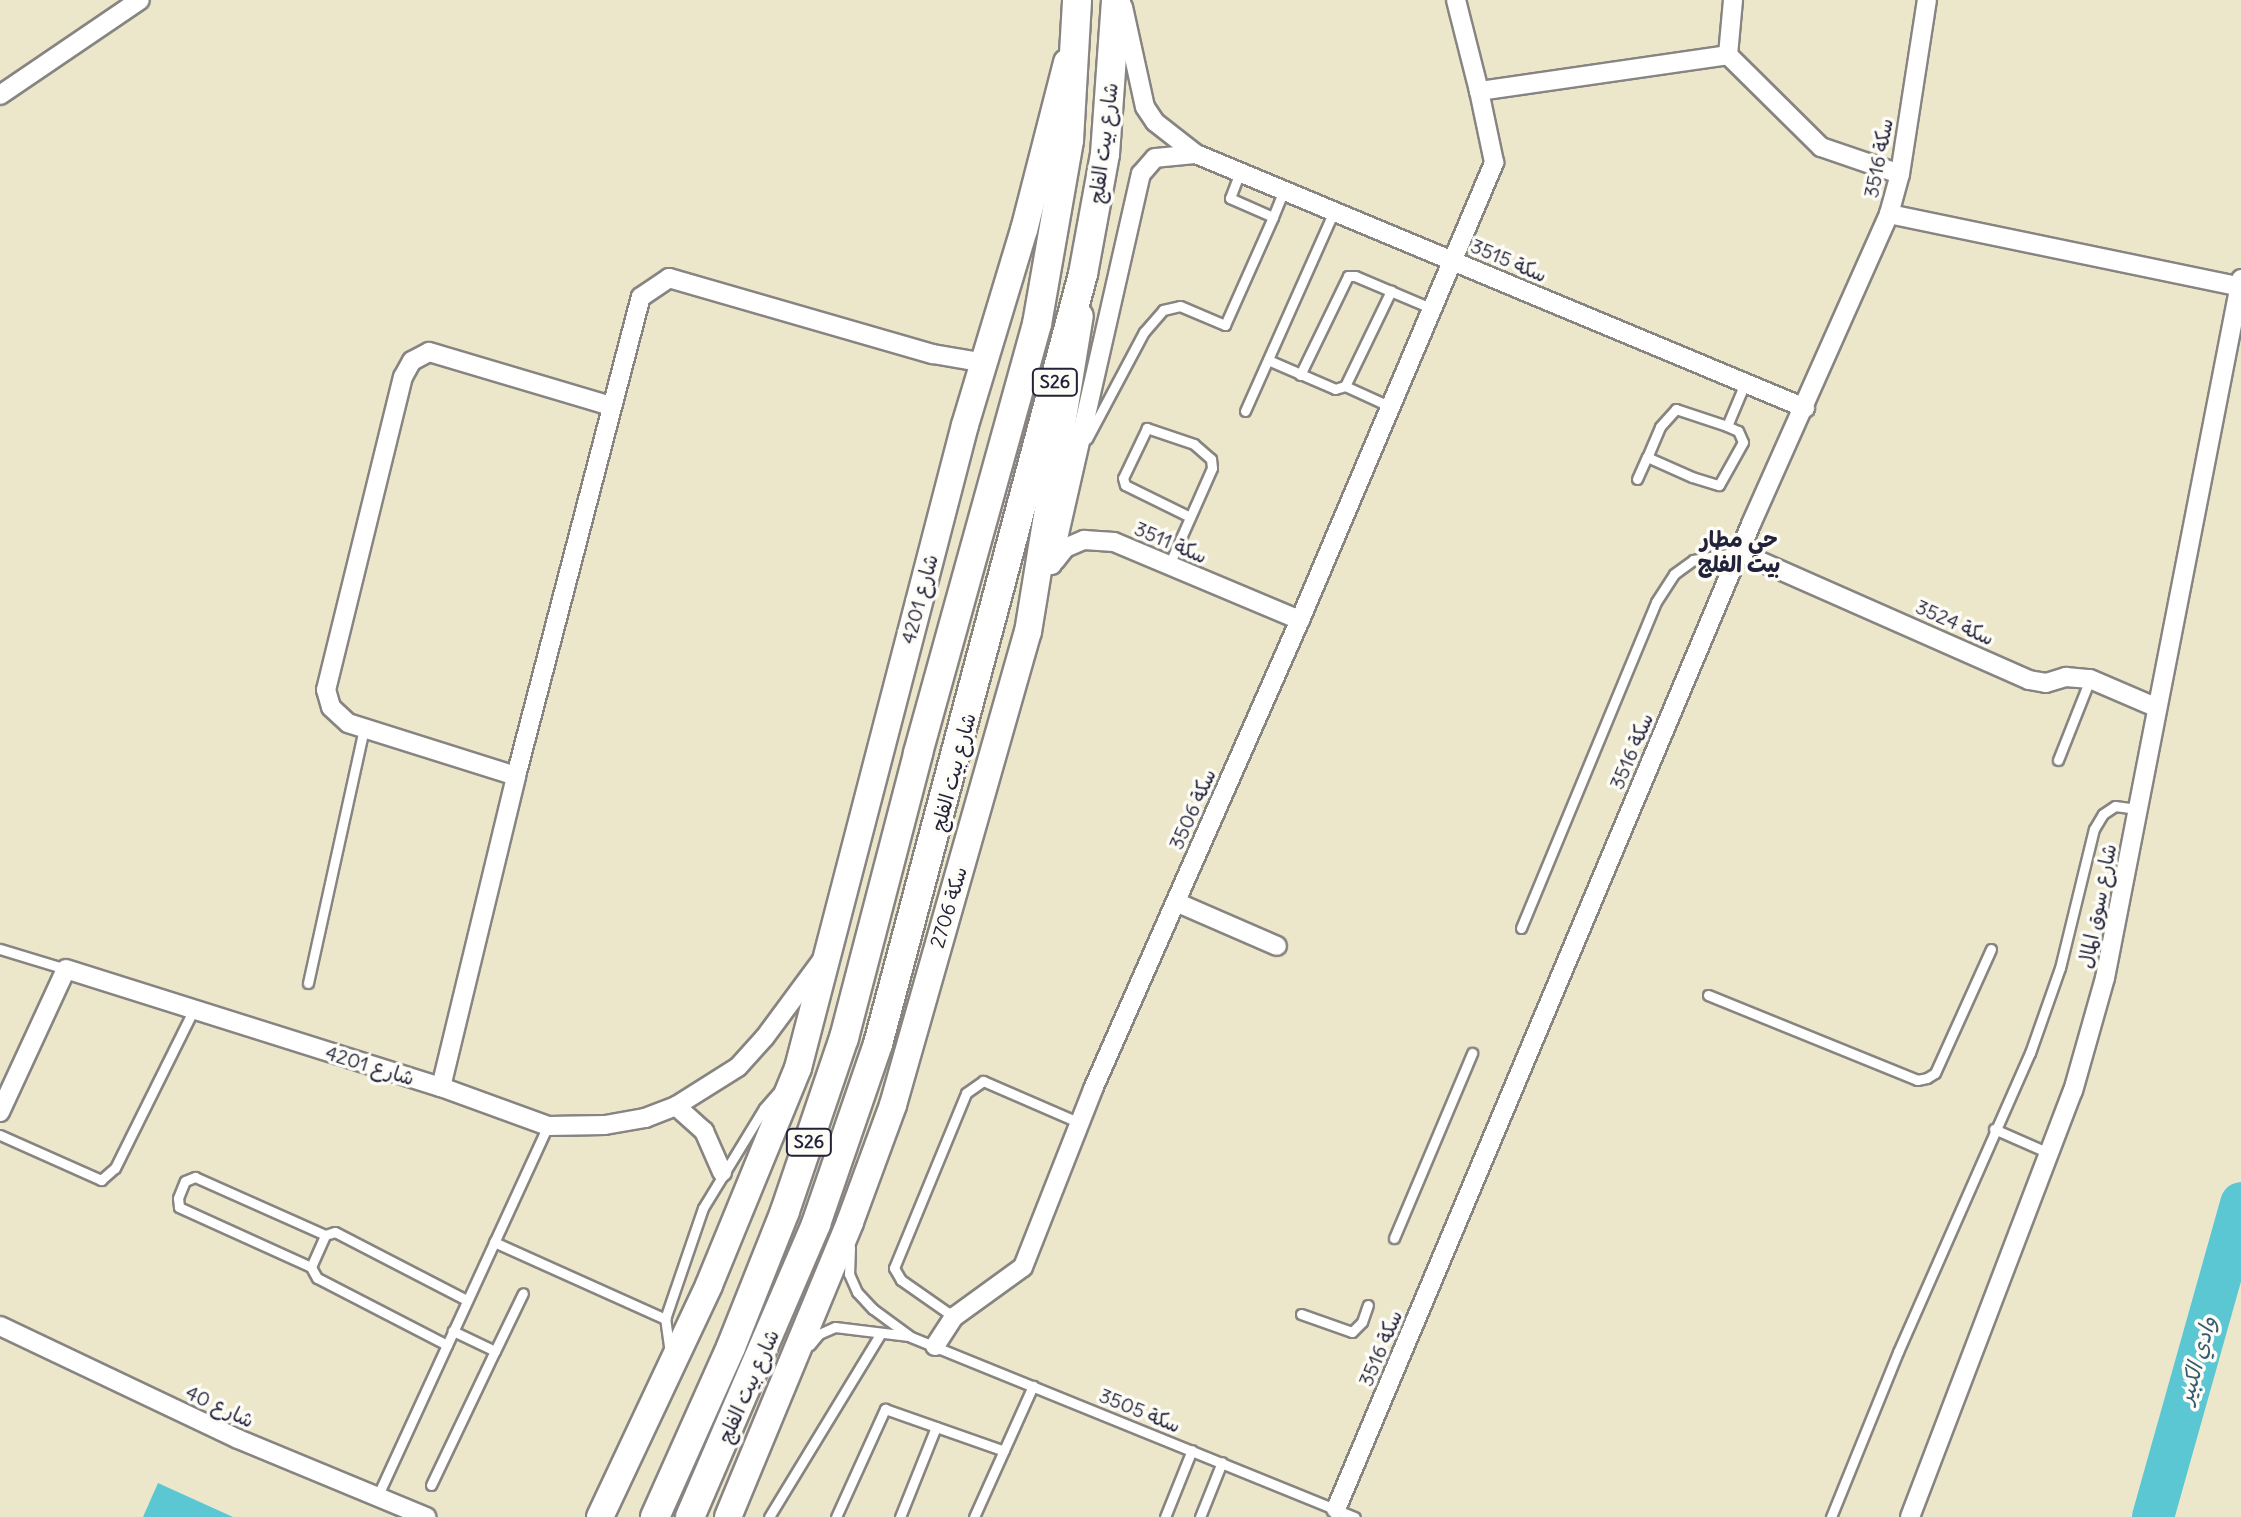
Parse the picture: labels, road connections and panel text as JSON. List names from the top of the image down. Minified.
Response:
{"streets":{"main road":["شارع بيت الفلج","S26"],"street":["سكة 3516","سكة 3515","سكة 3511","شارع 4201","سكة 3524","سكة 3506","شارع سوق المال","سكة 2706","40 شارع"],"lane":["سكة 3505"]},"crossings":[["شارع بيت الفلج","شارع 4201"],["شارع بيت الفلج","سكة 2706"],["سكة 3516","سكة 3515"],["سكة 3516","سكة 3524"],["سكة 3516","سكة 3505"],["سكة 3515","سكة 3511"],["سكة 3515","سكة 3506"],["سكة 3511","سكة 3506"],["سكة 3524","شارع سوق المال"],["سكة 3506","سكة 3505"],["سكة 2706","سكة 3505"]],"districts":["حي مطار بيت الفلج"],"water":["وادي الكبير"]}
